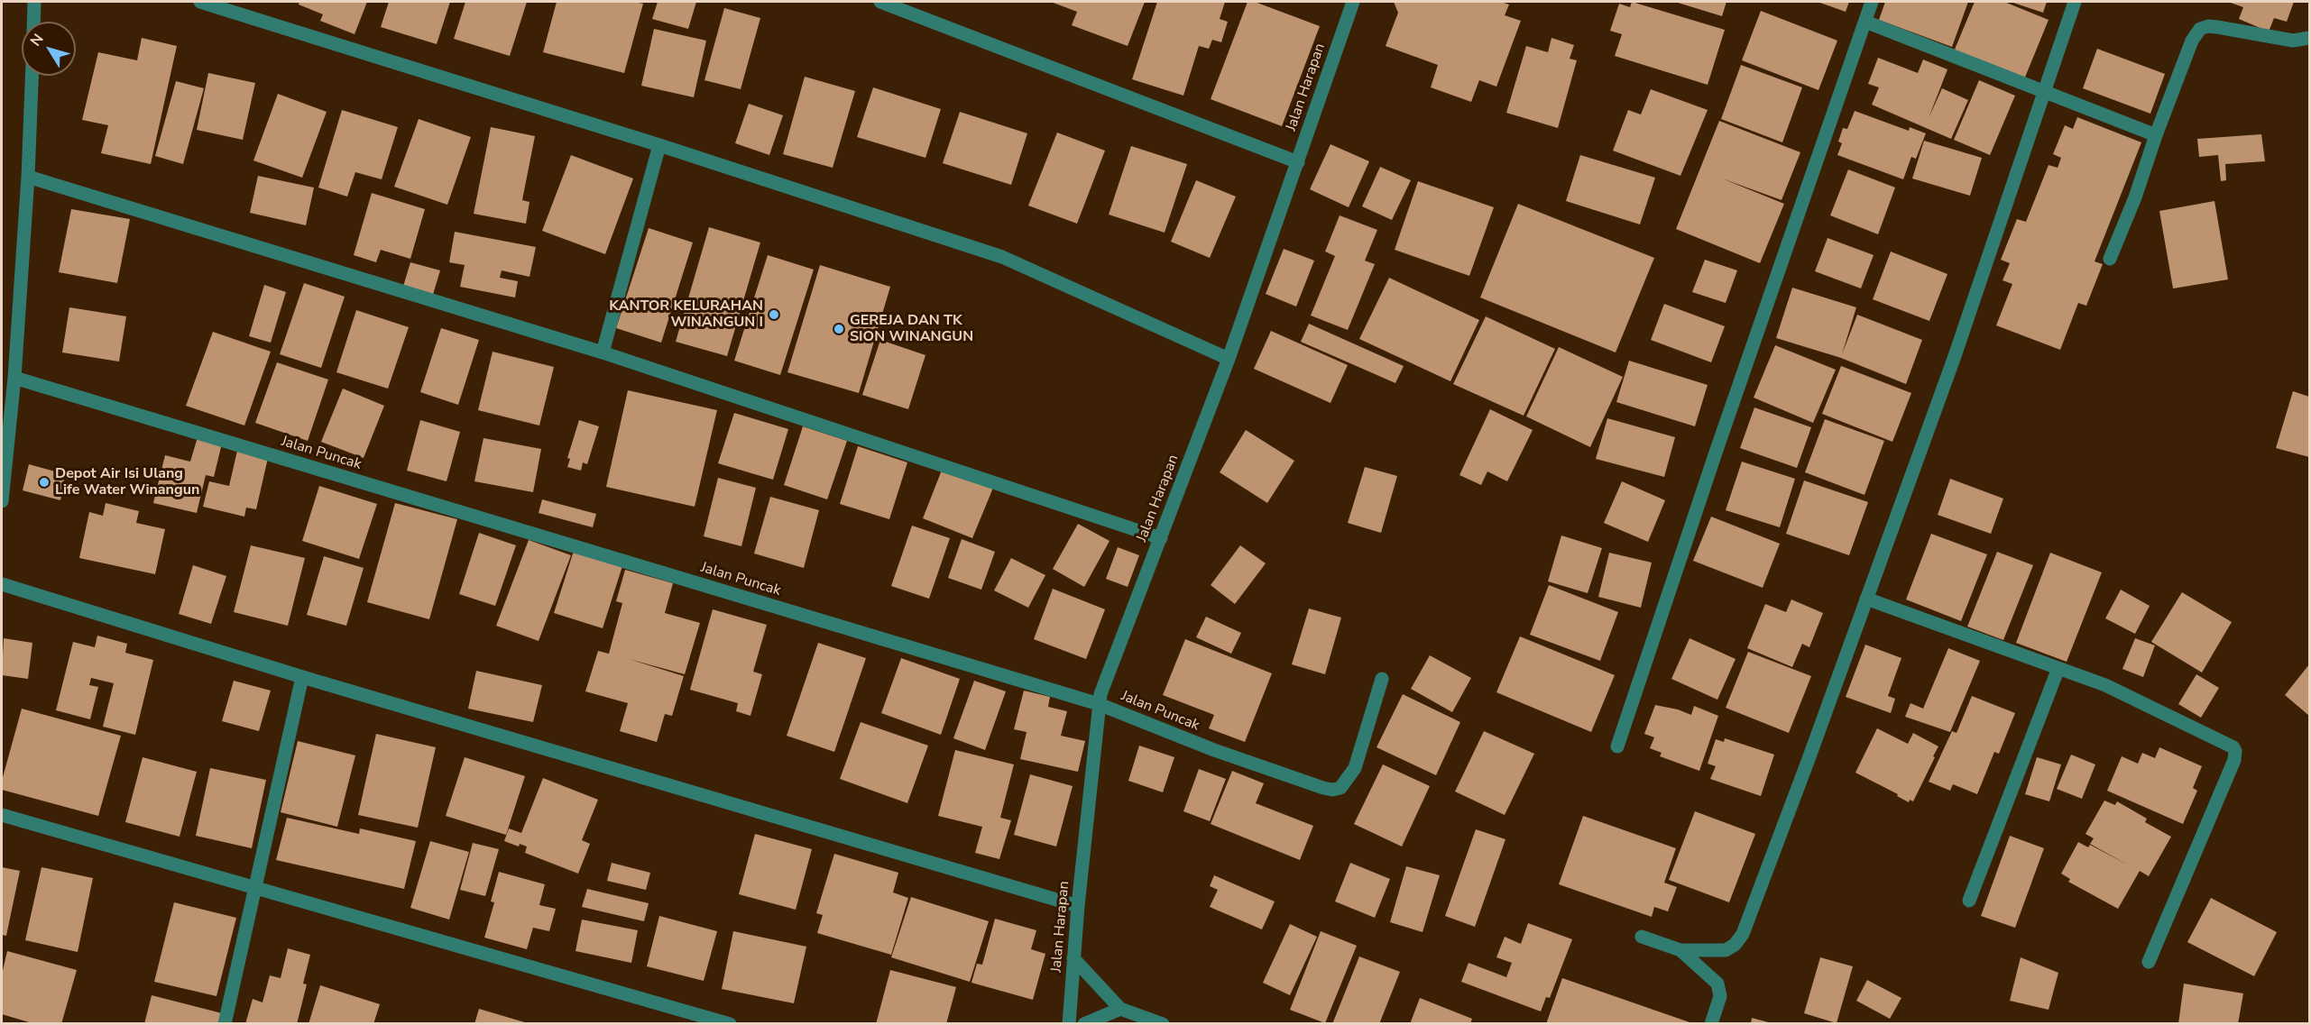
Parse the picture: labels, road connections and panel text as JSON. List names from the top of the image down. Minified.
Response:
{"streets":{"street":["Jalan Harapan","Jalan Puncak"]},"crossings":[["Jalan Harapan","Jalan Puncak"]],"places":["KANTOR KELURAHAN WINANGUN I","GEREJA DAN TK SION WINANGUN","Depot Air Isi Ulang Life Water Winangun"],"north":"top left"}
